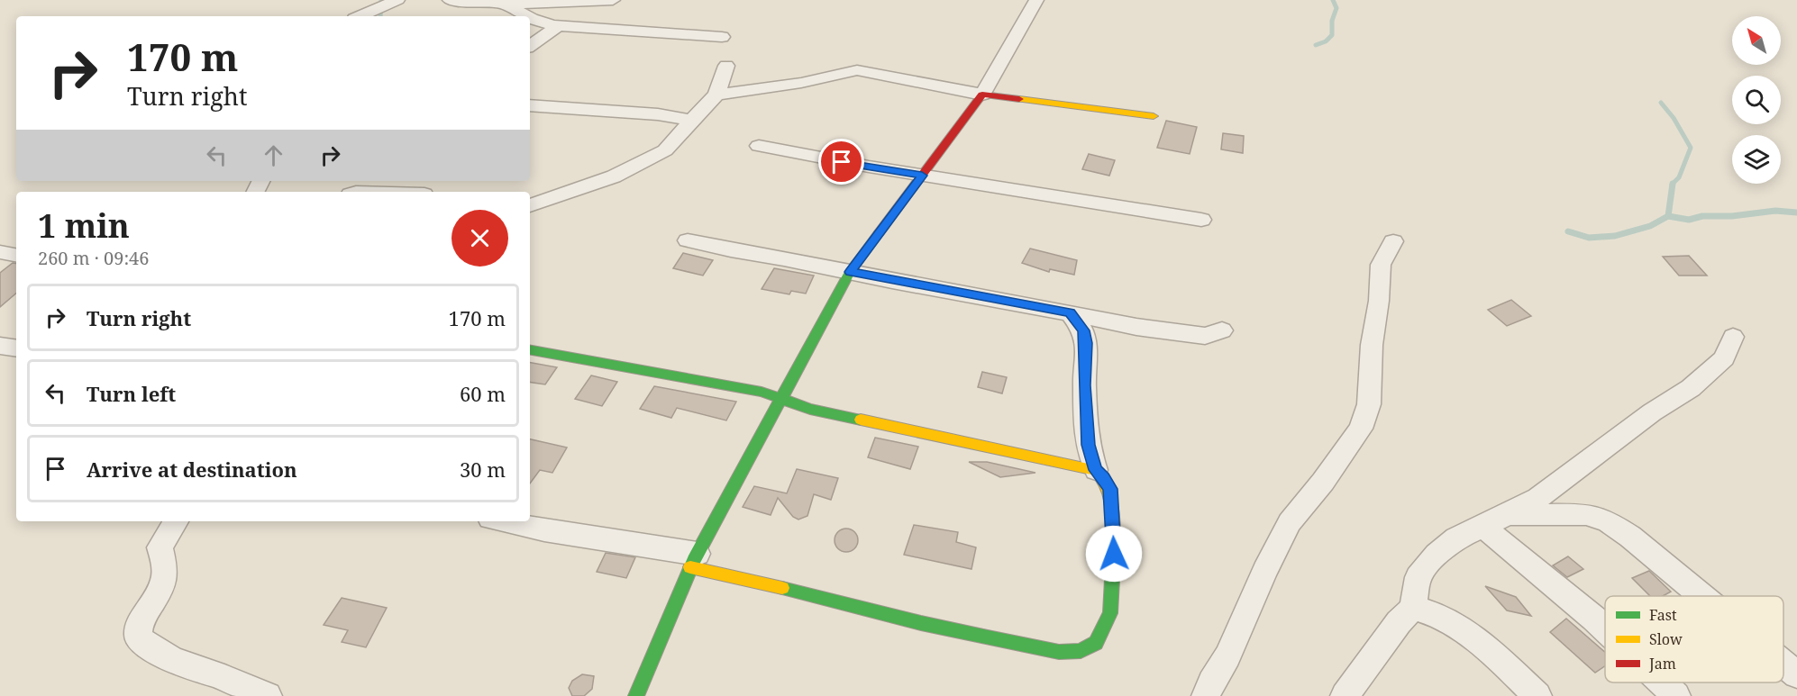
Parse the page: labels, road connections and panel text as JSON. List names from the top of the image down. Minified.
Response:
{"legend":["Fast","Slow","Jam"],"north":"top left","page":{"turn":["170 m","Turn right"],"heading":["1 min","260 m · 09:46"],"list":[{"name":"Turn right","value":"170 m"},{"name":"Turn left","value":"60 m"},{"name":"Arrive at destination","value":"30 m"}]}}
